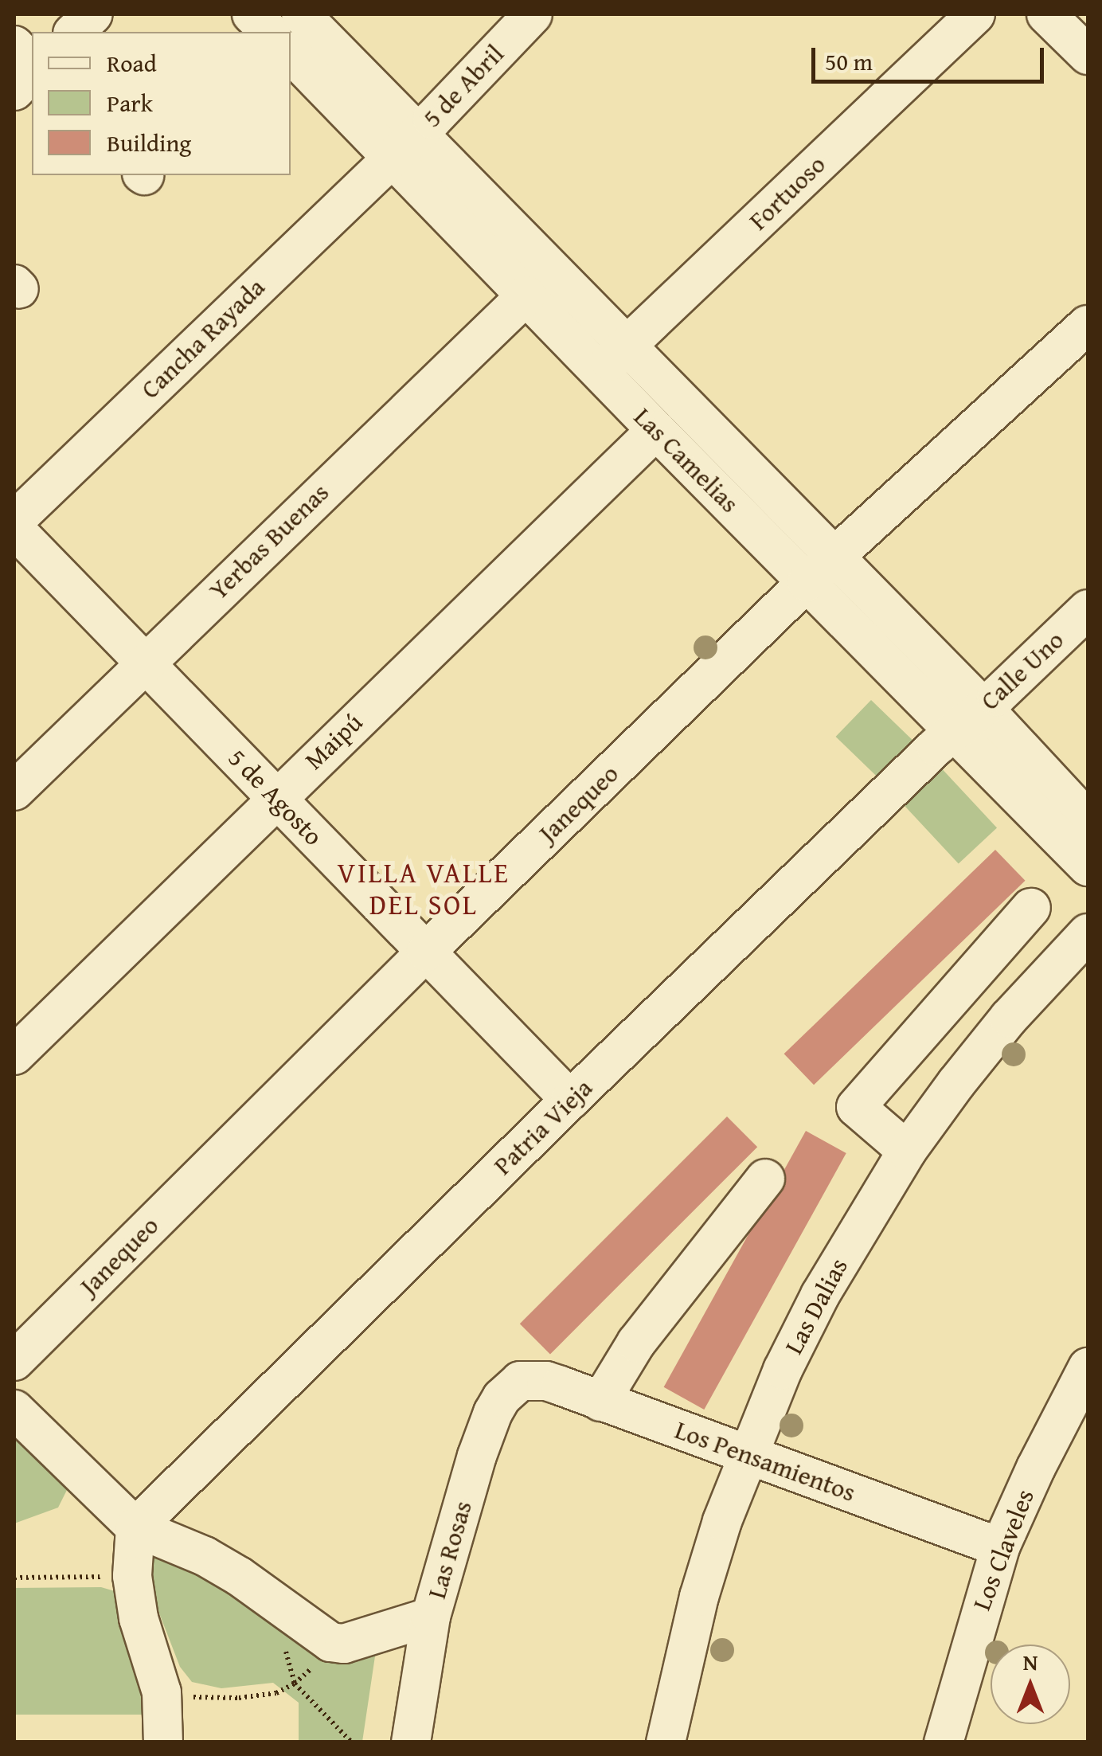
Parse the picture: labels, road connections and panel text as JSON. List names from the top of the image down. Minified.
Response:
{"streets":{"street":["5 de Abril","Fortuoso","Cancha Rayada","Las Camelias","Yerbas Buenas","Calle Uno","Maipú","5 de Agosto","Janequeo","Patria Vieja","Las Dalias","Los Pensamientos","Las Rosas","Los Claveles"]},"crossings":[["5 de Abril","Cancha Rayada"],["5 de Abril","Las Camelias"],["Fortuoso","Las Camelias"],["Cancha Rayada","Las Camelias"],["Las Camelias","Yerbas Buenas"],["Las Camelias","Calle Uno"],["Las Camelias","Maipú"],["Las Camelias","Janequeo"],["Las Camelias","Patria Vieja"],["Yerbas Buenas","5 de Agosto"],["Calle Uno","Patria Vieja"],["Maipú","5 de Agosto"],["5 de Agosto","Janequeo"],["5 de Agosto","Patria Vieja"],["Las Dalias","Los Pensamientos"],["Los Pensamientos","Las Rosas"],["Los Pensamientos","Los Claveles"]],"districts":["VILLA VALLE DEL SOL"],"legend":["Road","Park","Building"],"scale_bar":"50 m","north":"top"}
